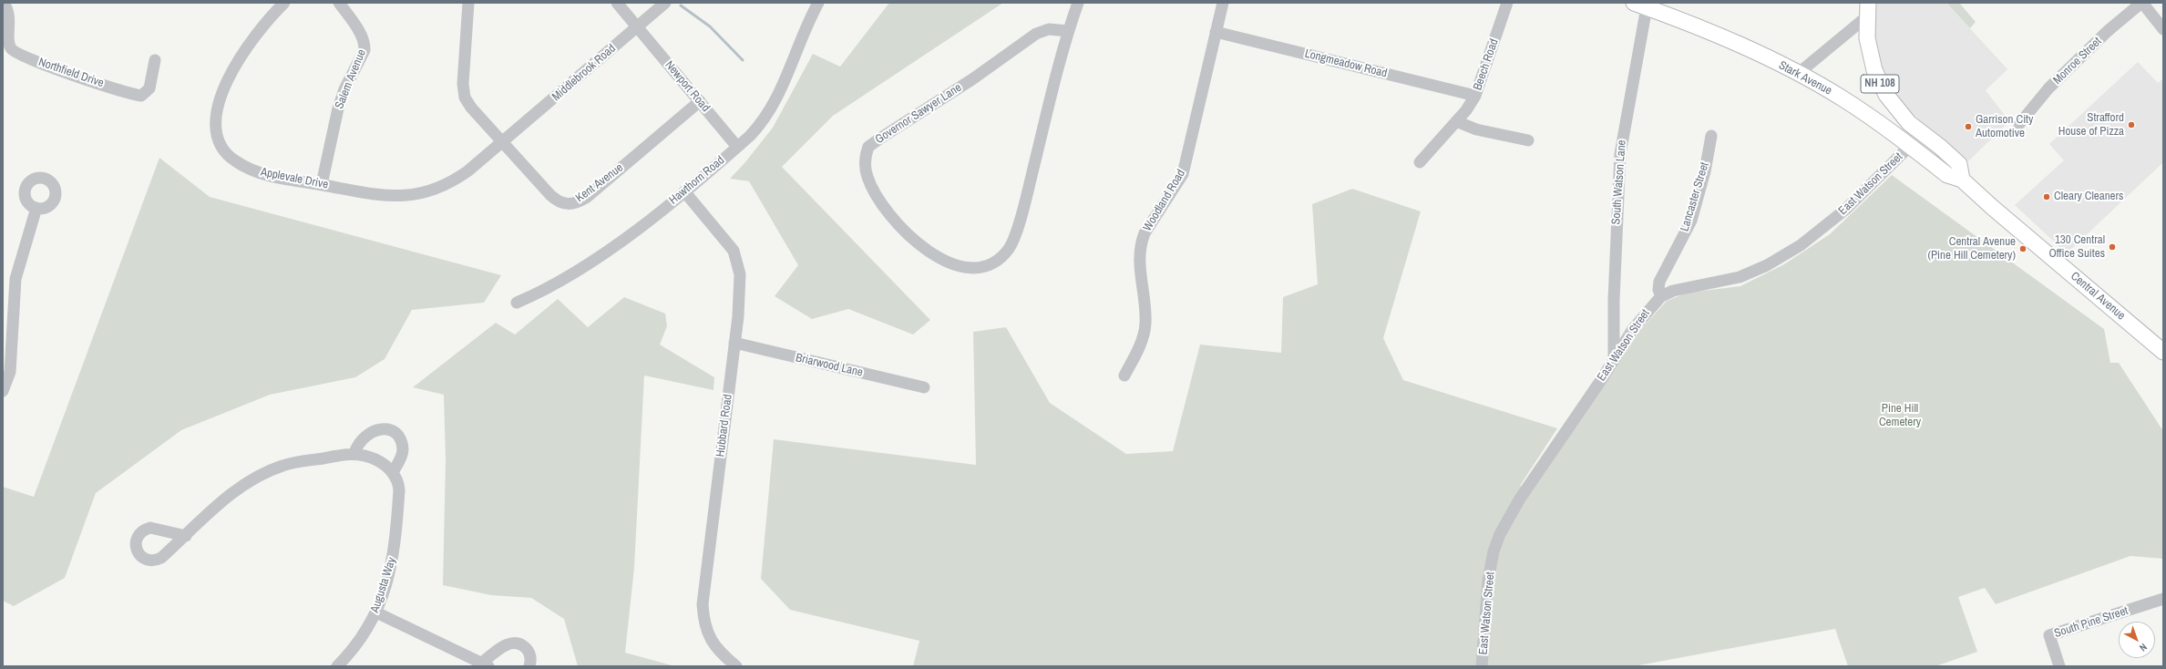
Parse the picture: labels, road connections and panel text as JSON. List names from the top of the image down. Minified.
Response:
{"streets":{"main road":["Stark Avenue","NH 108","Central Avenue"],"street":["Monroe Street","Longmeadow Road","Beech Road","Northfield Drive","Middlebrook Road","Salem Avenue","Newport Road","Governor Sawyer Lane","Applevale Drive","Hawthorn Road","South Watson Lane","Kent Avenue","East Watson Street","Lancaster Street","Woodland Road","Briarwood Lane","Hubbard Road","Augusta Way","South Pine Street"]},"crossings":[["Longmeadow Road","Beech Road"],["Longmeadow Road","Woodland Road"],["Middlebrook Road","Newport Road"],["Middlebrook Road","Applevale Drive"],["Middlebrook Road","Kent Avenue"],["Stark Avenue","NH 108"],["Stark Avenue","South Watson Lane"],["Stark Avenue","East Watson Street"],["Stark Avenue","Central Avenue"],["Salem Avenue","Applevale Drive"],["NH 108","Central Avenue"],["Newport Road","Hawthorn Road"],["Newport Road","Kent Avenue"],["Applevale Drive","Kent Avenue"],["Hawthorn Road","Hubbard Road"],["South Watson Lane","East Watson Street"],["East Watson Street","Lancaster Street"],["Briarwood Lane","Hubbard Road"]],"parks":["Pine Hill Cemetery"],"places":["Strafford House of Pizza","Garrison City Automotive","Cleary Cleaners","130 Central Office Suites","Central Avenue (Pine Hill Cemetery)"],"north":"bottom right"}
